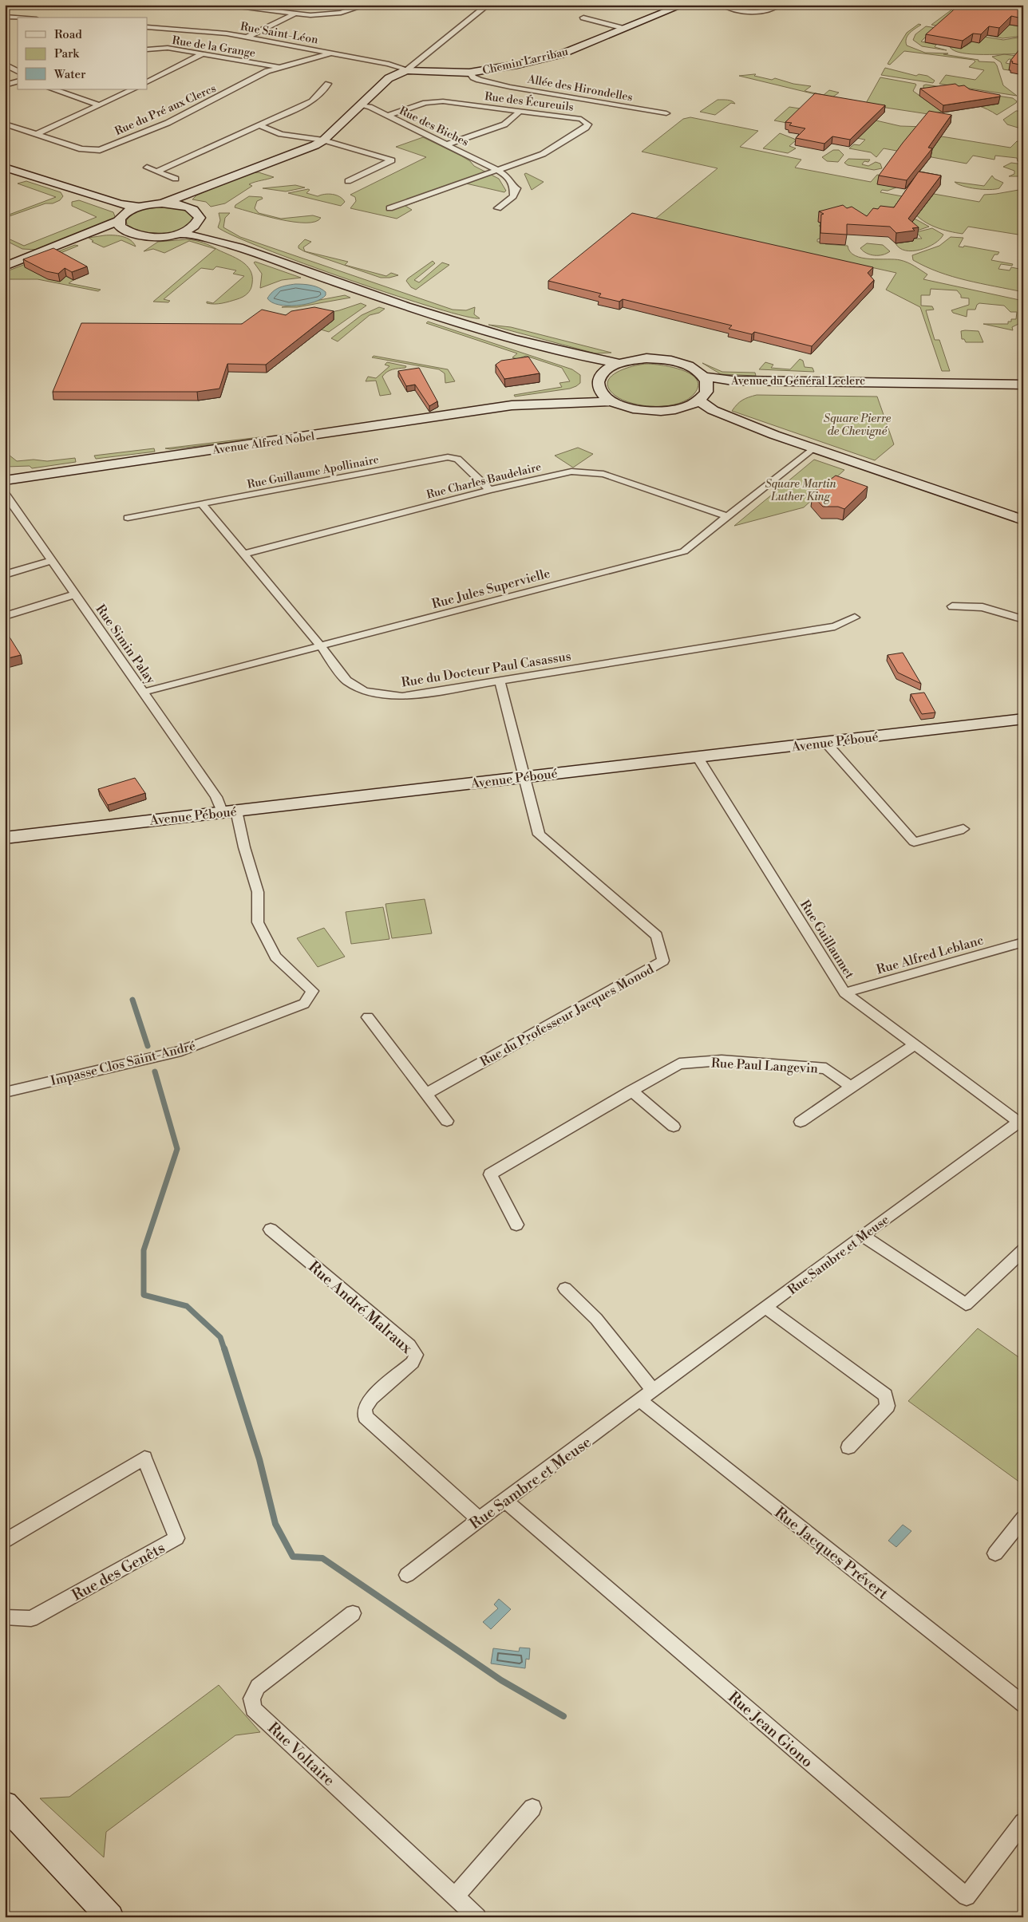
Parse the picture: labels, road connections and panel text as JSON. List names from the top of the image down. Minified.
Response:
{"streets":{"main road":["Chemin Larribau","Avenue du Général Leclerc","Avenue Alfred Nobel","Avenue Péboué"],"street":["Rue Saint-Léon","Rue de la Grange","Allée des Hirondelles","Rue des Écureuils","Rue du Pré aux Clercs","Rue des Biches","Rue Guillaume Apollinaire","Rue Charles Baudelaire","Rue Jules Supervielle","Rue Simin Palay","Rue du Docteur Paul Casassus","Rue Guillaumet","Rue Alfred Leblanc","Rue du Professeur Jacques Monod","Impasse Clos Saint-André","Rue Paul Langevin","Rue Sambre et Meuse","Rue André Malraux","Rue Jacques Prévert","Rue des Genêts","Rue Jean Giono","Rue Voltaire"]},"crossings":[["Rue Saint-Léon","Chemin Larribau"],["Rue Saint-Léon","Rue du Pré aux Clercs"],["Rue de la Grange","Rue du Pré aux Clercs"],["Chemin Larribau","Allée des Hirondelles"],["Rue des Écureuils","Rue des Biches"],["Rue Guillaume Apollinaire","Rue Charles Baudelaire"],["Rue Guillaume Apollinaire","Rue du Docteur Paul Casassus"],["Rue Charles Baudelaire","Rue Jules Supervielle"],["Rue Charles Baudelaire","Rue du Docteur Paul Casassus"],["Rue Jules Supervielle","Rue Simin Palay"],["Rue Jules Supervielle","Rue du Docteur Paul Casassus"],["Rue Simin Palay","Avenue Péboué"],["Rue Simin Palay","Impasse Clos Saint-André"],["Avenue Péboué","Rue Guillaumet"],["Avenue Péboué","Rue du Professeur Jacques Monod"],["Avenue Péboué","Impasse Clos Saint-André"],["Rue Guillaumet","Rue Alfred Leblanc"],["Rue Guillaumet","Rue Sambre et Meuse"],["Rue Sambre et Meuse","Rue André Malraux"],["Rue Sambre et Meuse","Rue Jacques Prévert"],["Rue Sambre et Meuse","Rue Jean Giono"]],"parks":["Square Pierre de Chevigné","Square Martin Luther King"],"legend":["Road","Park","Water"]}
